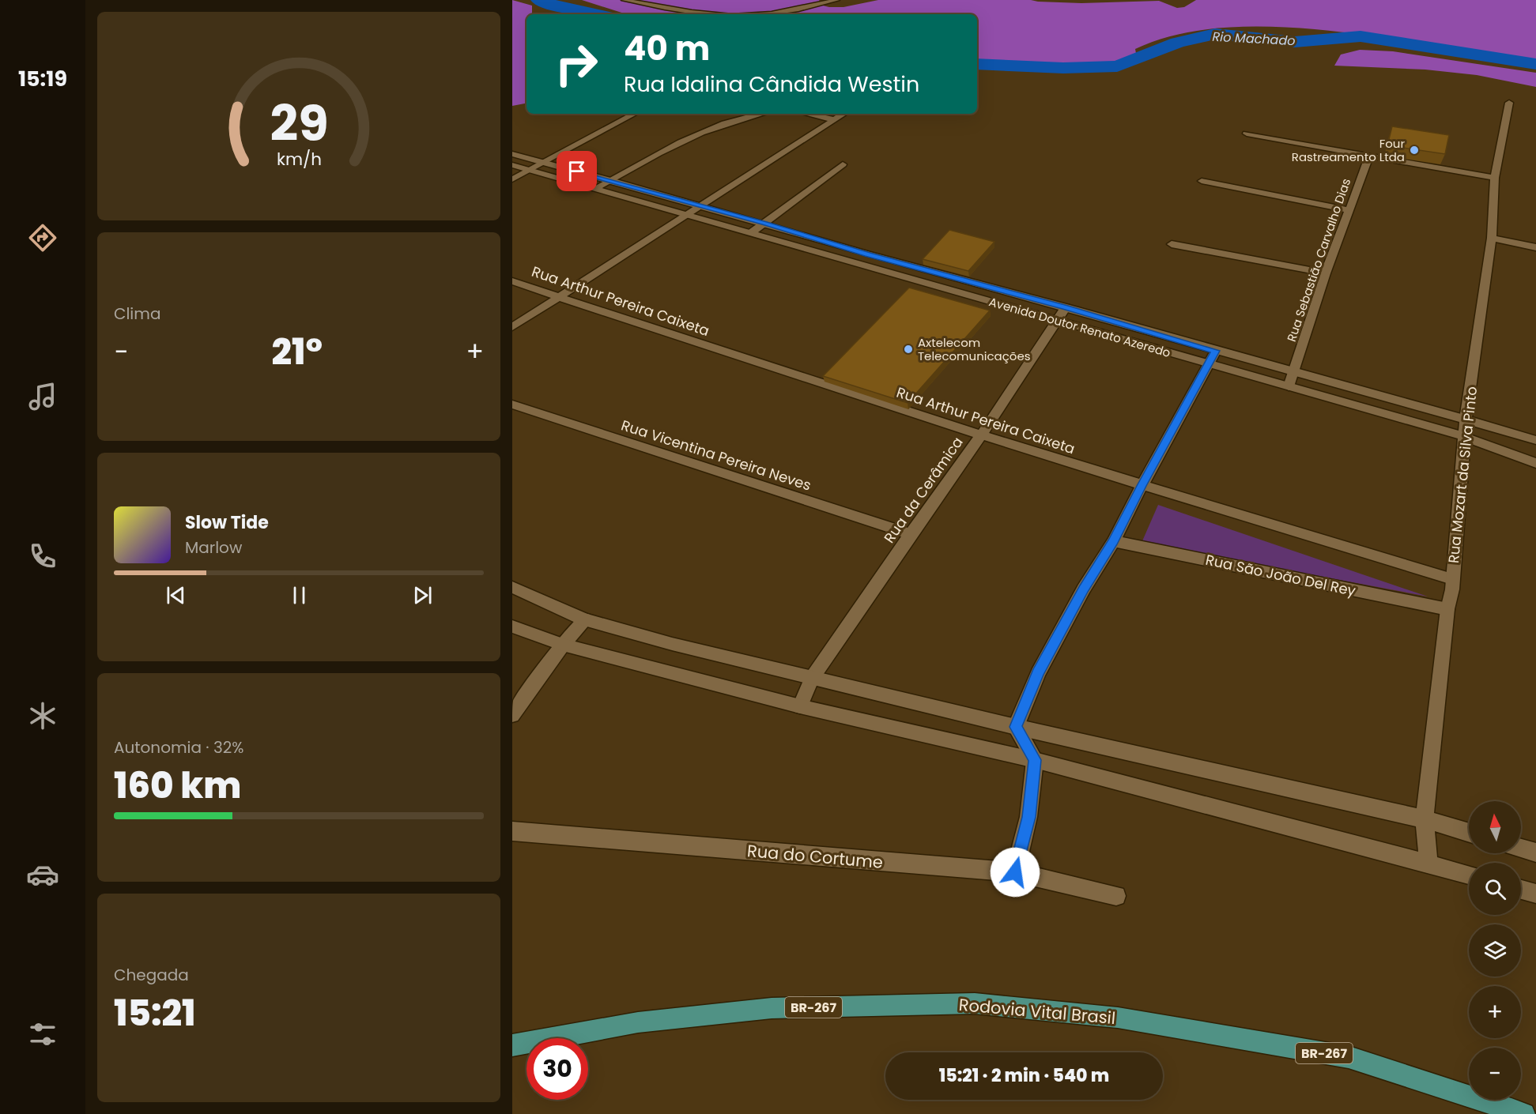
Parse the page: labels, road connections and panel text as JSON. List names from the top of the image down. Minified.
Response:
{"streets":{"main road":["BR-267","Rodovia Vital Brasil"],"street":["Rua Sebastião Carvalho Dias","Rua Arthur Pereira Caixeta","Avenida Doutor Renato Azeredo","Rua Vicentina Pereira Neves","Rua Mozart da Silva Pinto","Rua da Cerâmica","Rua São João Del Rey","Rua do Cortume"]},"crossings":[["Rua Sebastião Carvalho Dias","Avenida Doutor Renato Azeredo"],["Rua Arthur Pereira Caixeta","Rua Mozart da Silva Pinto"],["Rua Arthur Pereira Caixeta","Rua da Cerâmica"],["Avenida Doutor Renato Azeredo","Rua Mozart da Silva Pinto"],["Avenida Doutor Renato Azeredo","Rua da Cerâmica"],["Rua Vicentina Pereira Neves","Rua da Cerâmica"],["Rua Mozart da Silva Pinto","Rua São João Del Rey"]],"water":["Rio Machado"],"places":["Four Rastreamento Ltda","Axtelecom Telecomunicações"],"north":"top","page":{"tabs":"15:19","turn":["40 m","Rua Idalina Cândida Westin"],"tile":["Clima",["Autonomia · 32%","160 km"],["Chegada","15:21"]],"heat":["−","21°","+"],"song":["Slow Tide","Marlow"],"map_buttons":["+","−"],"limit":"30","trip":"15:21 · 2 min · 540 m","gauge":["29","km/h"]}}
